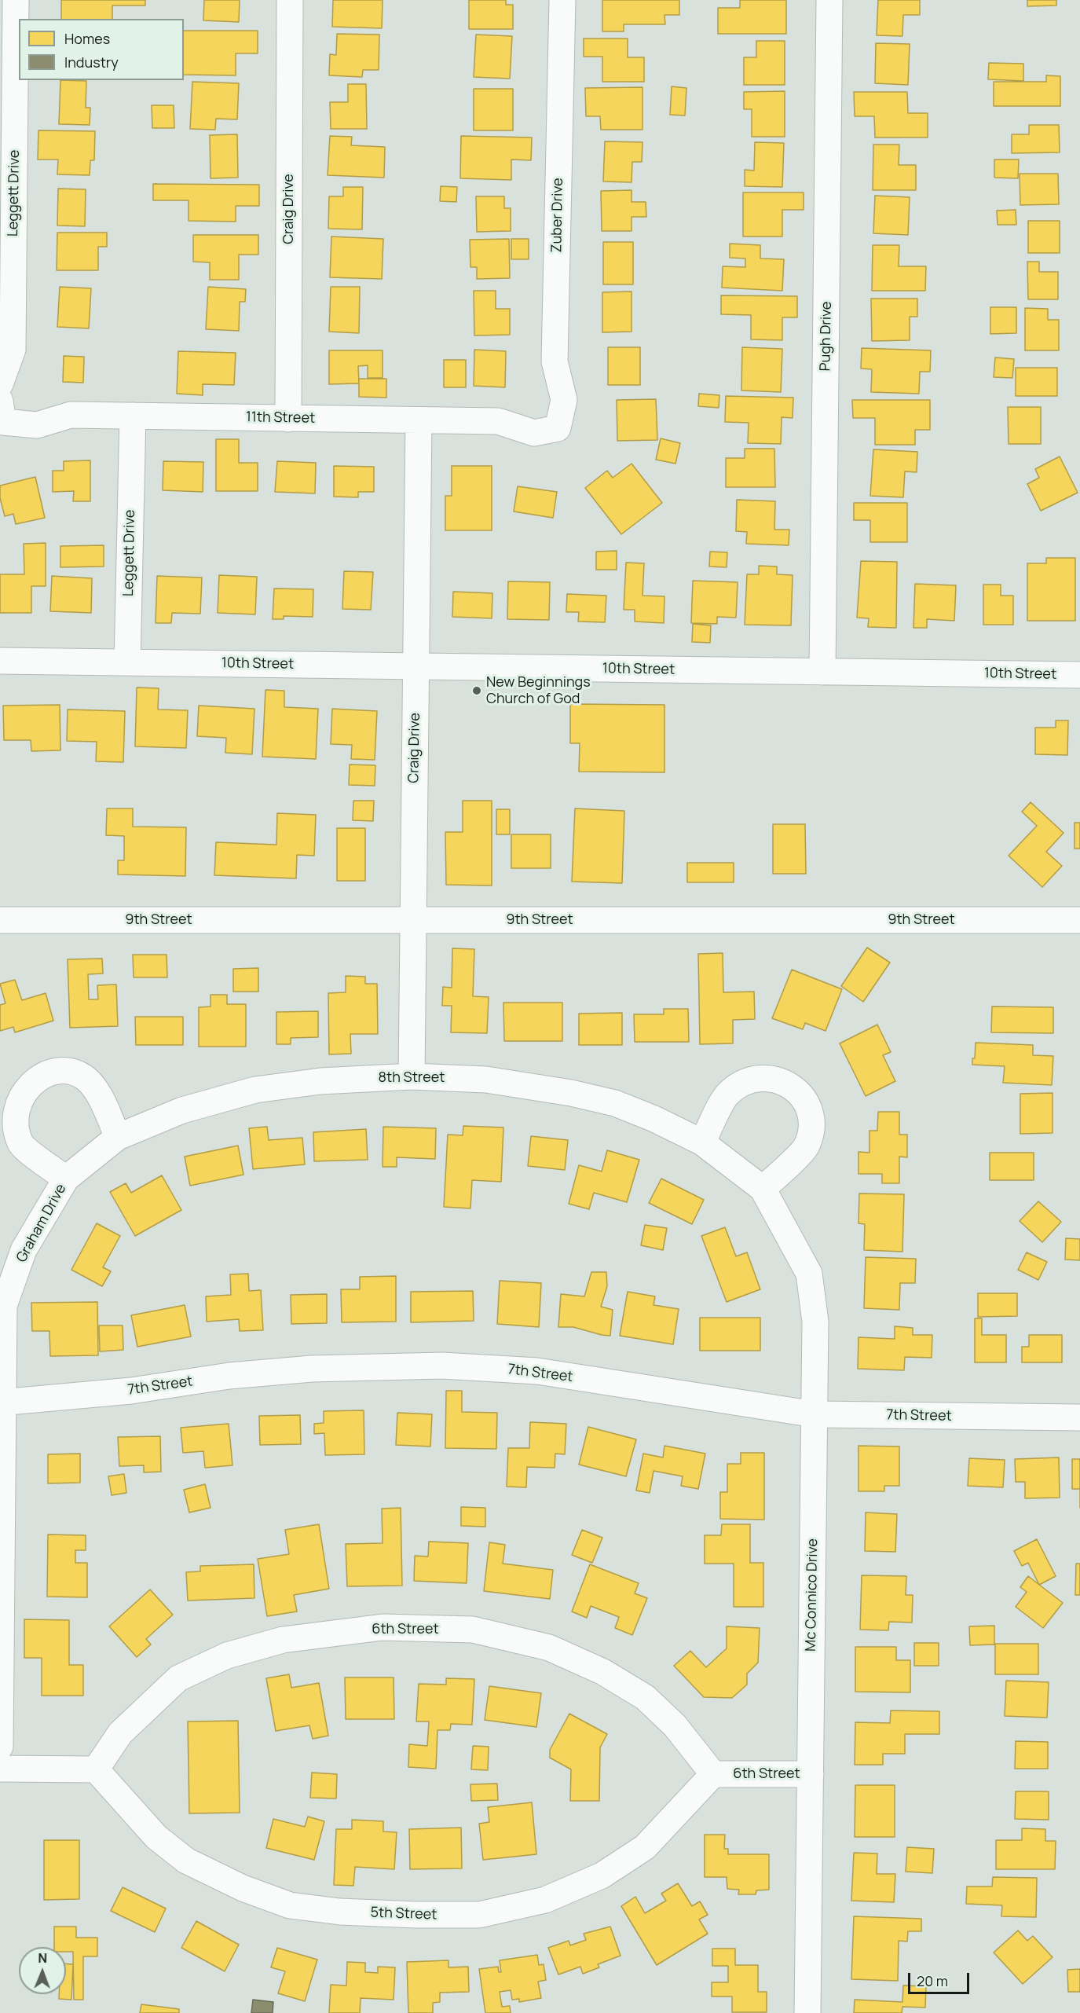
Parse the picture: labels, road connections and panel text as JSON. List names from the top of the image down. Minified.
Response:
{"streets":{"street":["Leggett Drive","Craig Drive","Zuber Drive","Pugh Drive","11th Street","10th Street","9th Street","8th Street","Graham Drive","7th Street","Mc Connico Drive","6th Street","5th Street"]},"crossings":[["Leggett Drive","11th Street"],["Leggett Drive","10th Street"],["Craig Drive","11th Street"],["Craig Drive","10th Street"],["Craig Drive","9th Street"],["Craig Drive","8th Street"],["Zuber Drive","11th Street"],["Pugh Drive","10th Street"],["8th Street","Graham Drive"],["8th Street","Mc Connico Drive"],["Graham Drive","7th Street"],["7th Street","Mc Connico Drive"],["Mc Connico Drive","6th Street"],["6th Street","5th Street"]],"places":["New Beginnings Church of God"],"legend":["Homes","Industry"],"scale_bar":"20 m","north":"top"}
